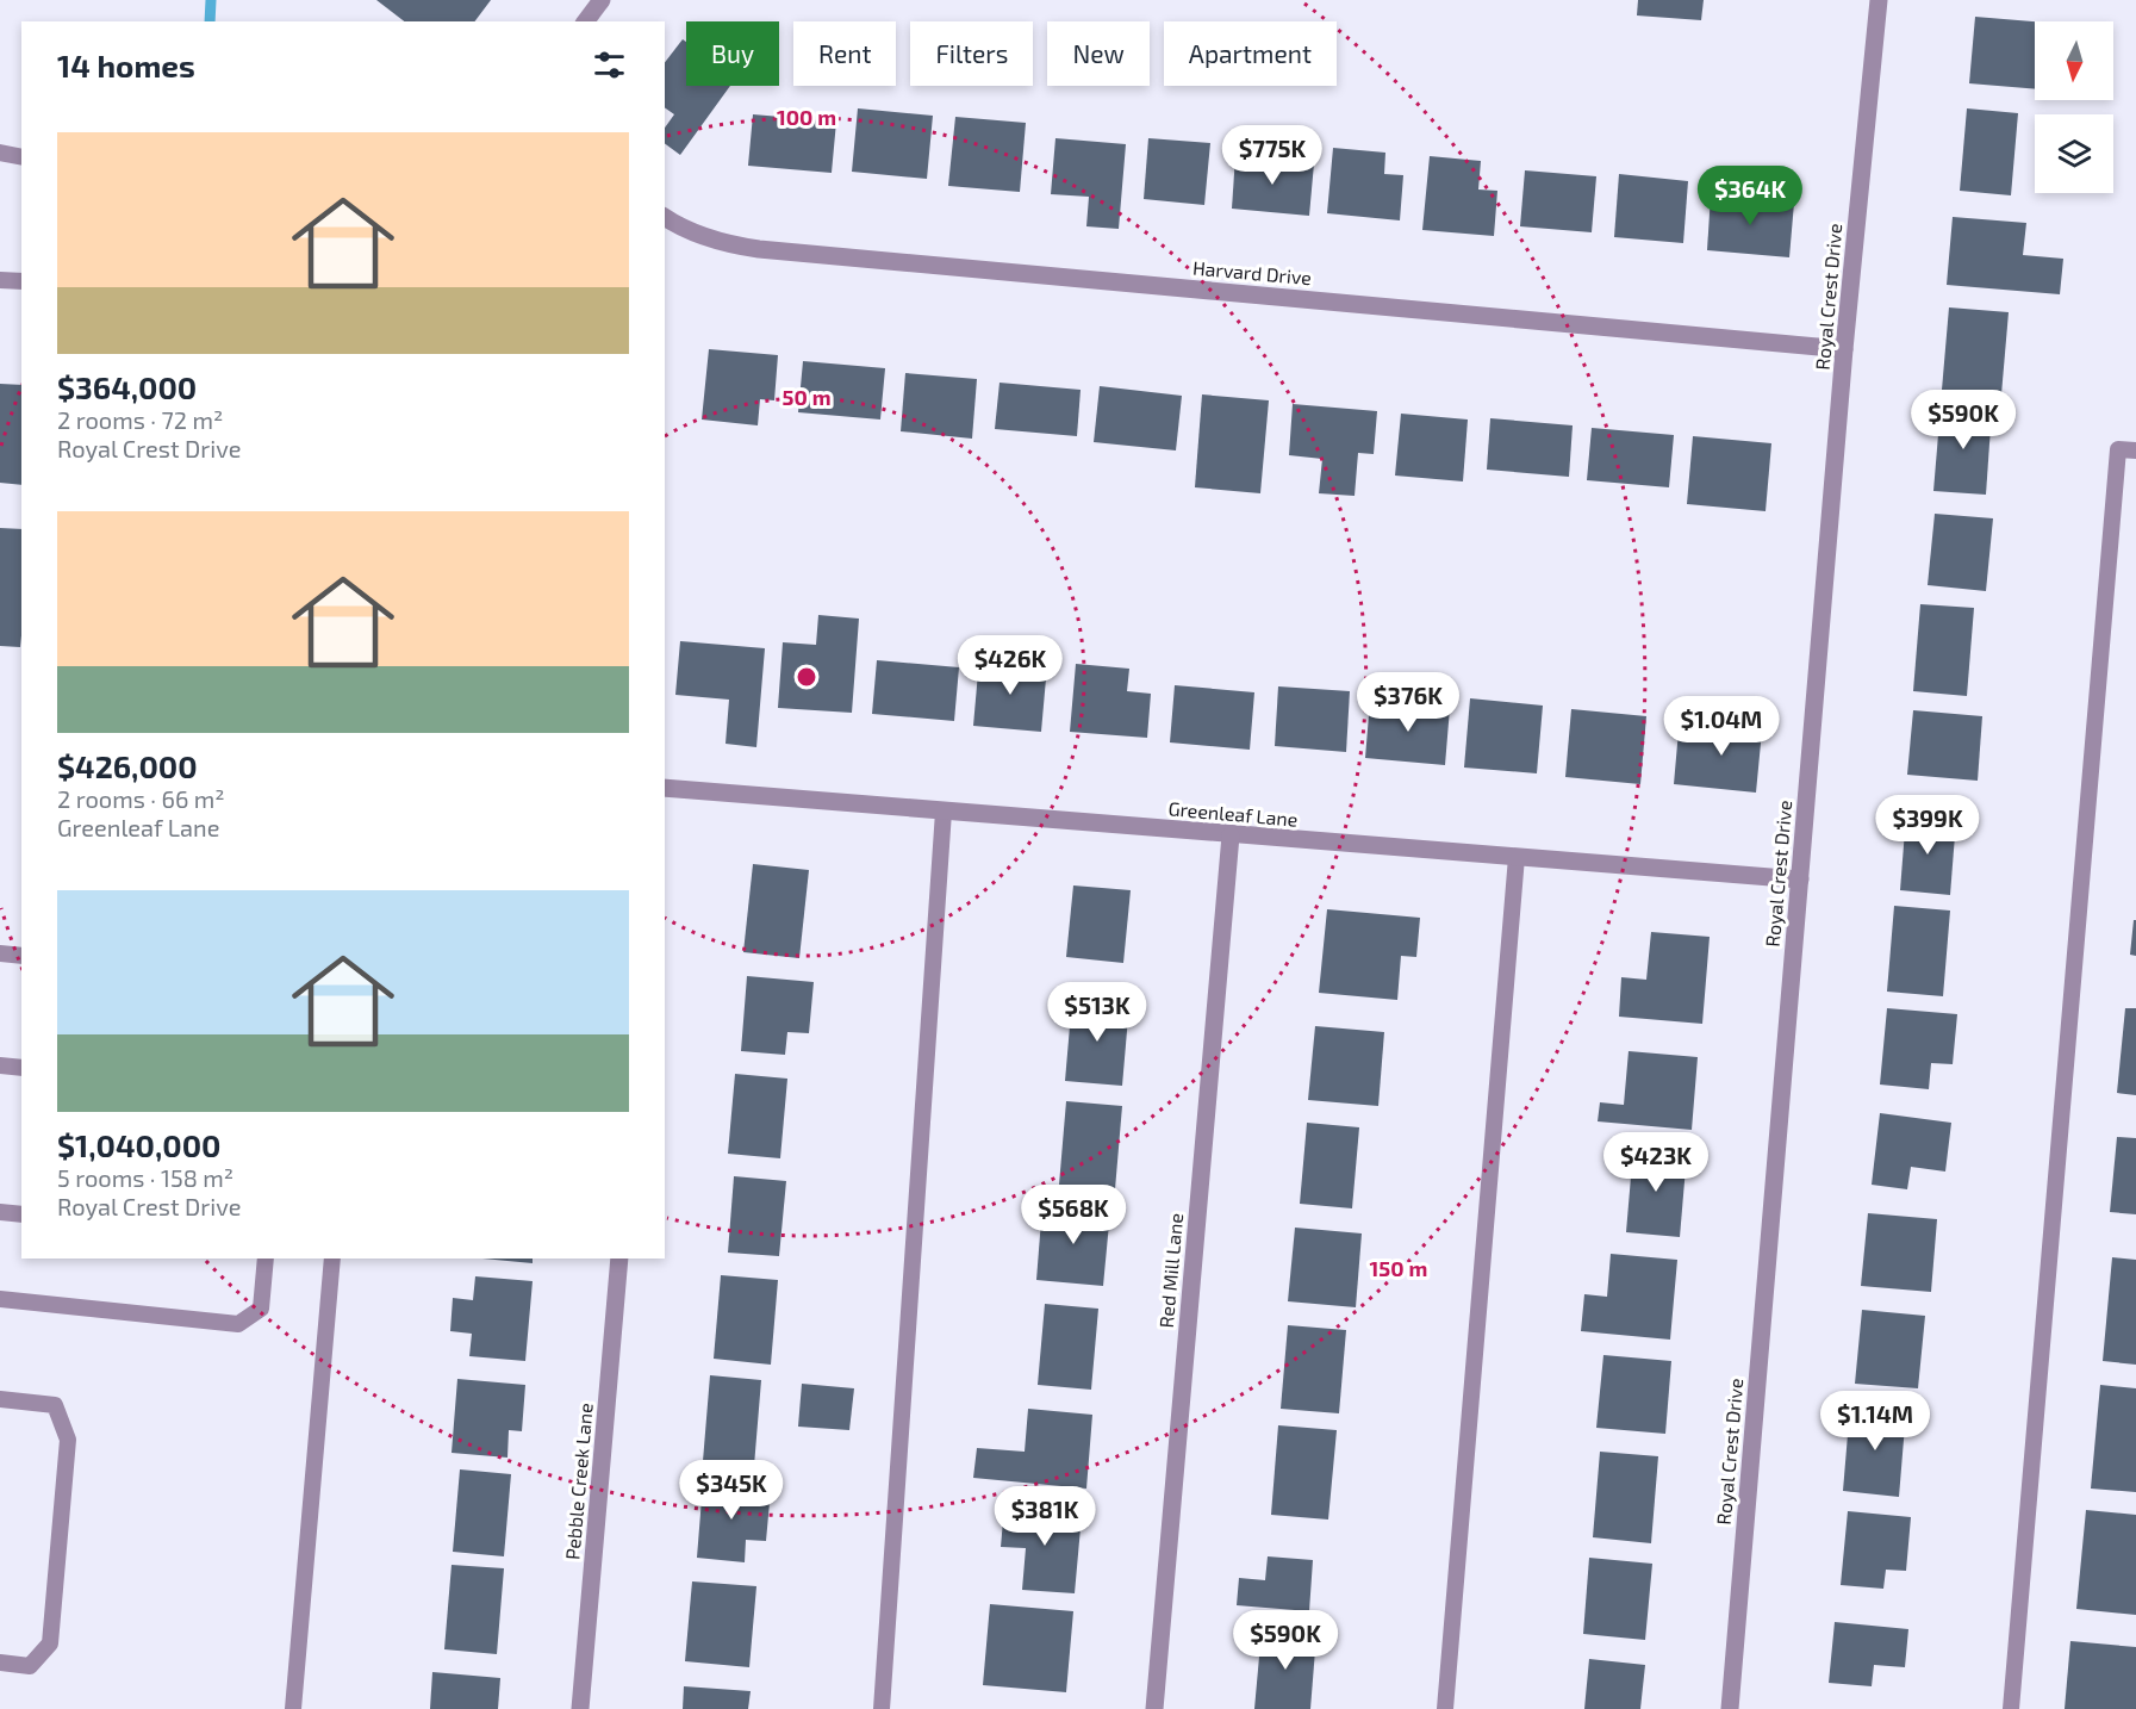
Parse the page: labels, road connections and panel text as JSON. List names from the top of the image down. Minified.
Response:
{"streets":{"street":["Harvard Drive","Royal Crest Drive","Greenleaf Lane","Red Mill Lane","Pebble Creek Lane"]},"crossings":[["Harvard Drive","Royal Crest Drive"],["Royal Crest Drive","Greenleaf Lane"],["Greenleaf Lane","Red Mill Lane"]],"north":"bottom","page":{"chip":["Buy","Rent","Filters","New","Apartment"],"heading":"14 homes","list":[{"name":"$364,000","note":"2 rooms · 72 m² · Royal Crest Drive"},{"name":"$426,000","note":"2 rooms · 66 m² · Greenleaf Lane"},{"name":"$1,040,000","note":"5 rooms · 158 m² · Royal Crest Drive"}],"price":["$775K","$364K","$590K","$426K","$376K","$1.04M","$399K","$513K","$423K","$568K","$1.14M","$345K","$381K","$590K"]},"rings":["100 m","50 m","150 m"]}
